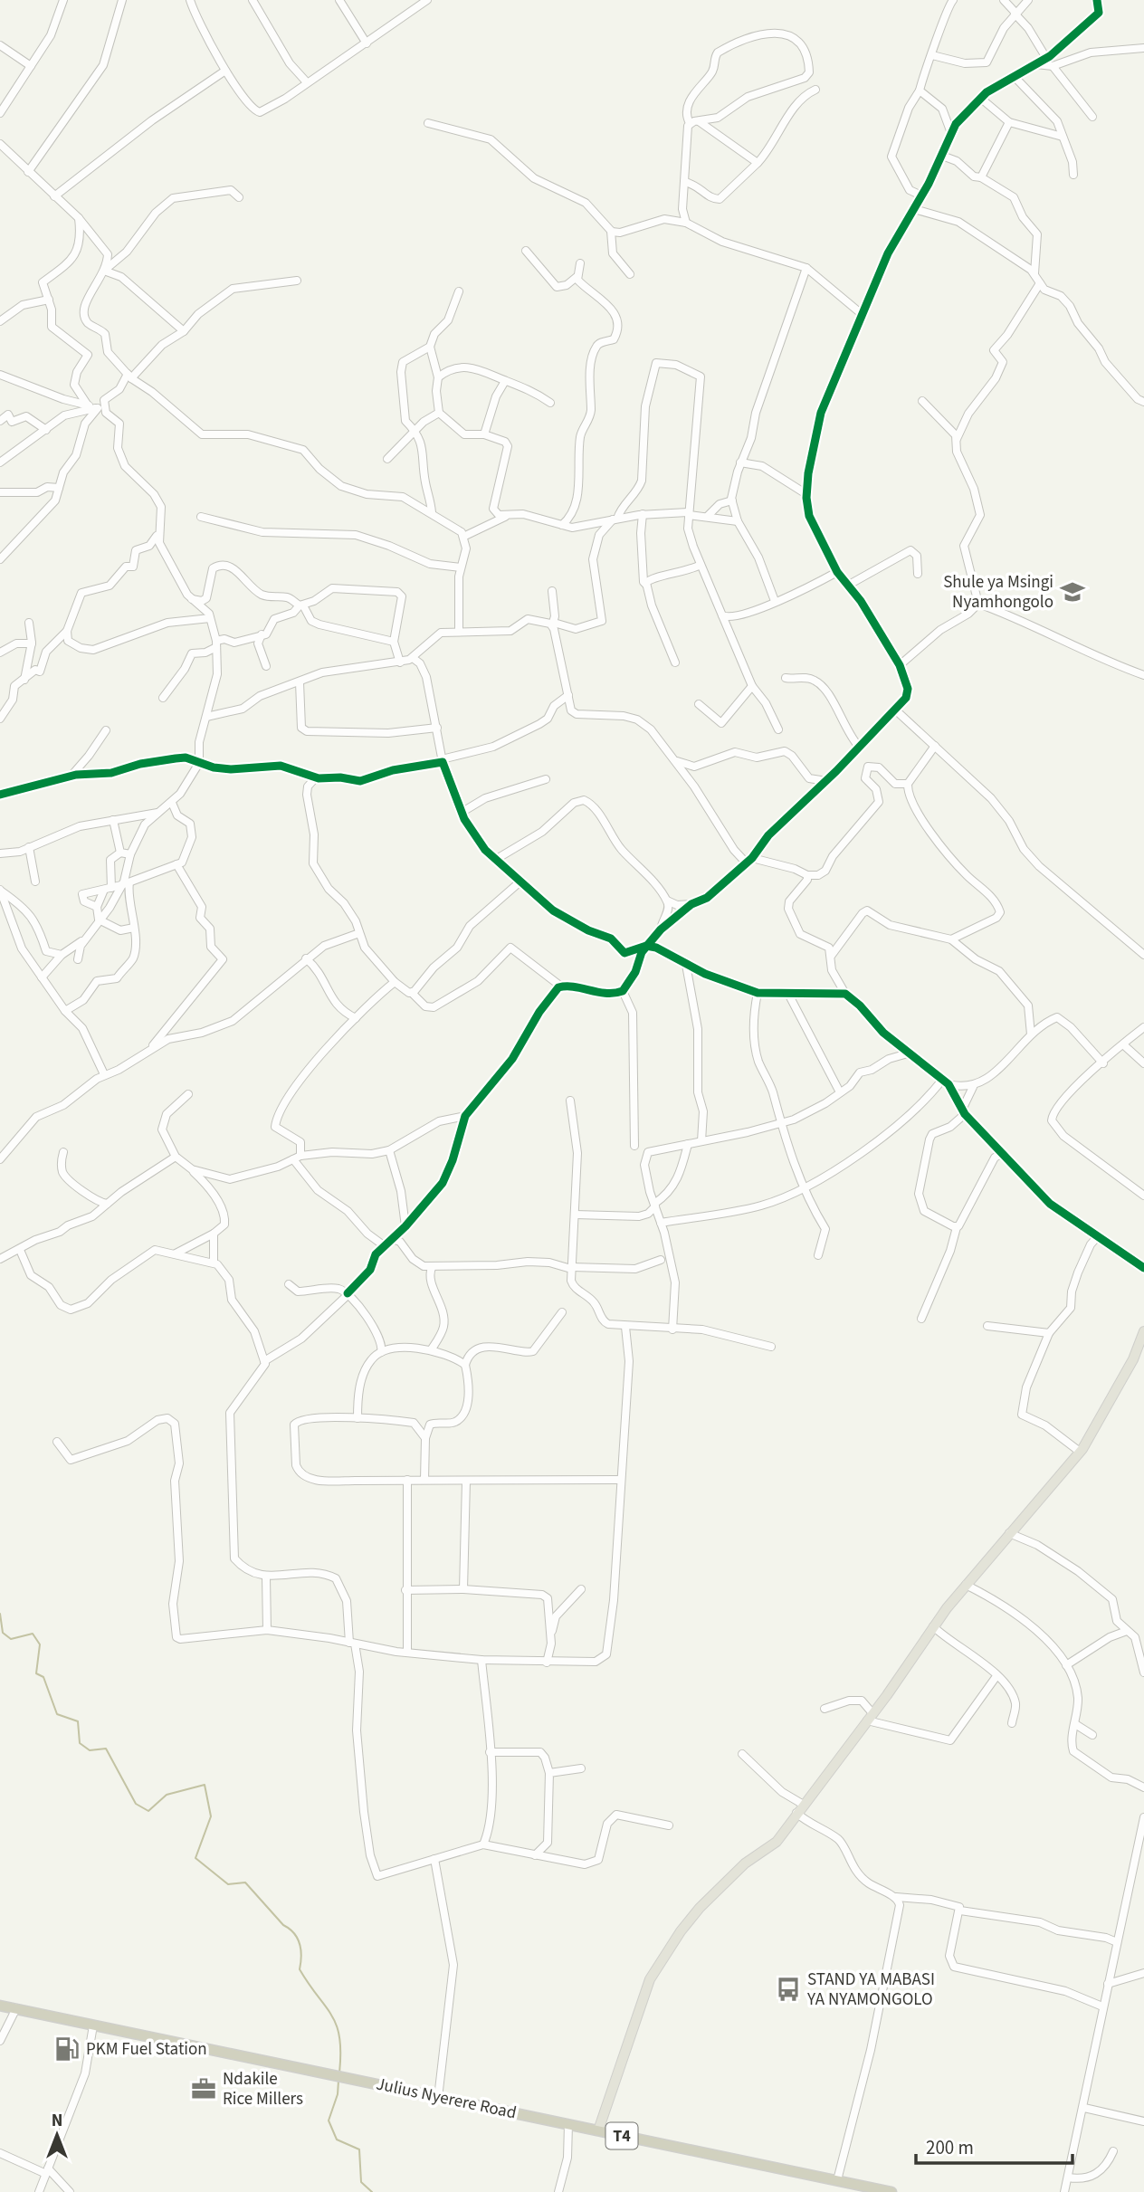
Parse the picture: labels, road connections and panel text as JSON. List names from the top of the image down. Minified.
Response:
{"streets":{"highway":["Julius Nyerere Road","T4"]},"places":{"school or university":["Shule ya Msingi Nyamhongolo"],"bus stop":["STAND YA MABASI YA NYAMONGOLO"],"fuel station":["PKM Fuel Station"],"office":["Ndakile Rice Millers"]},"scale_bar":"200 m","north":"top"}
